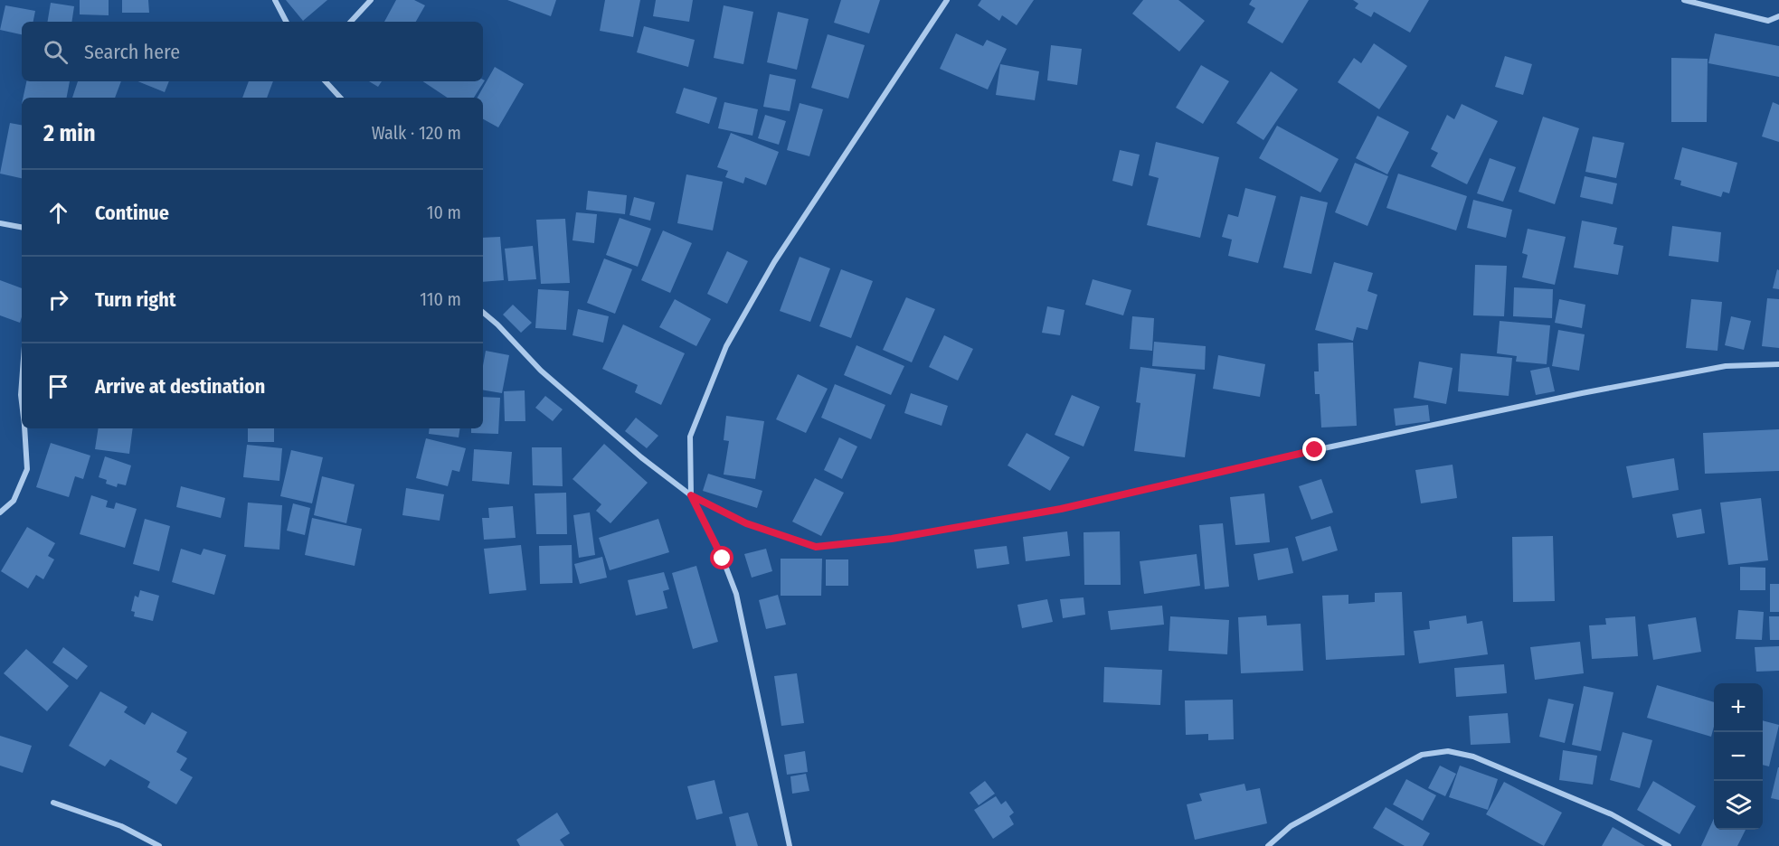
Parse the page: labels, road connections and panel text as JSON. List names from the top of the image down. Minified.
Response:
{"page":{"search":"Search here","heading":["2 min","Walk · 120 m"],"list":[["Continue","10 m"],["Turn right","110 m"],"Arrive at destination"],"map_buttons":["+","−"]}}
